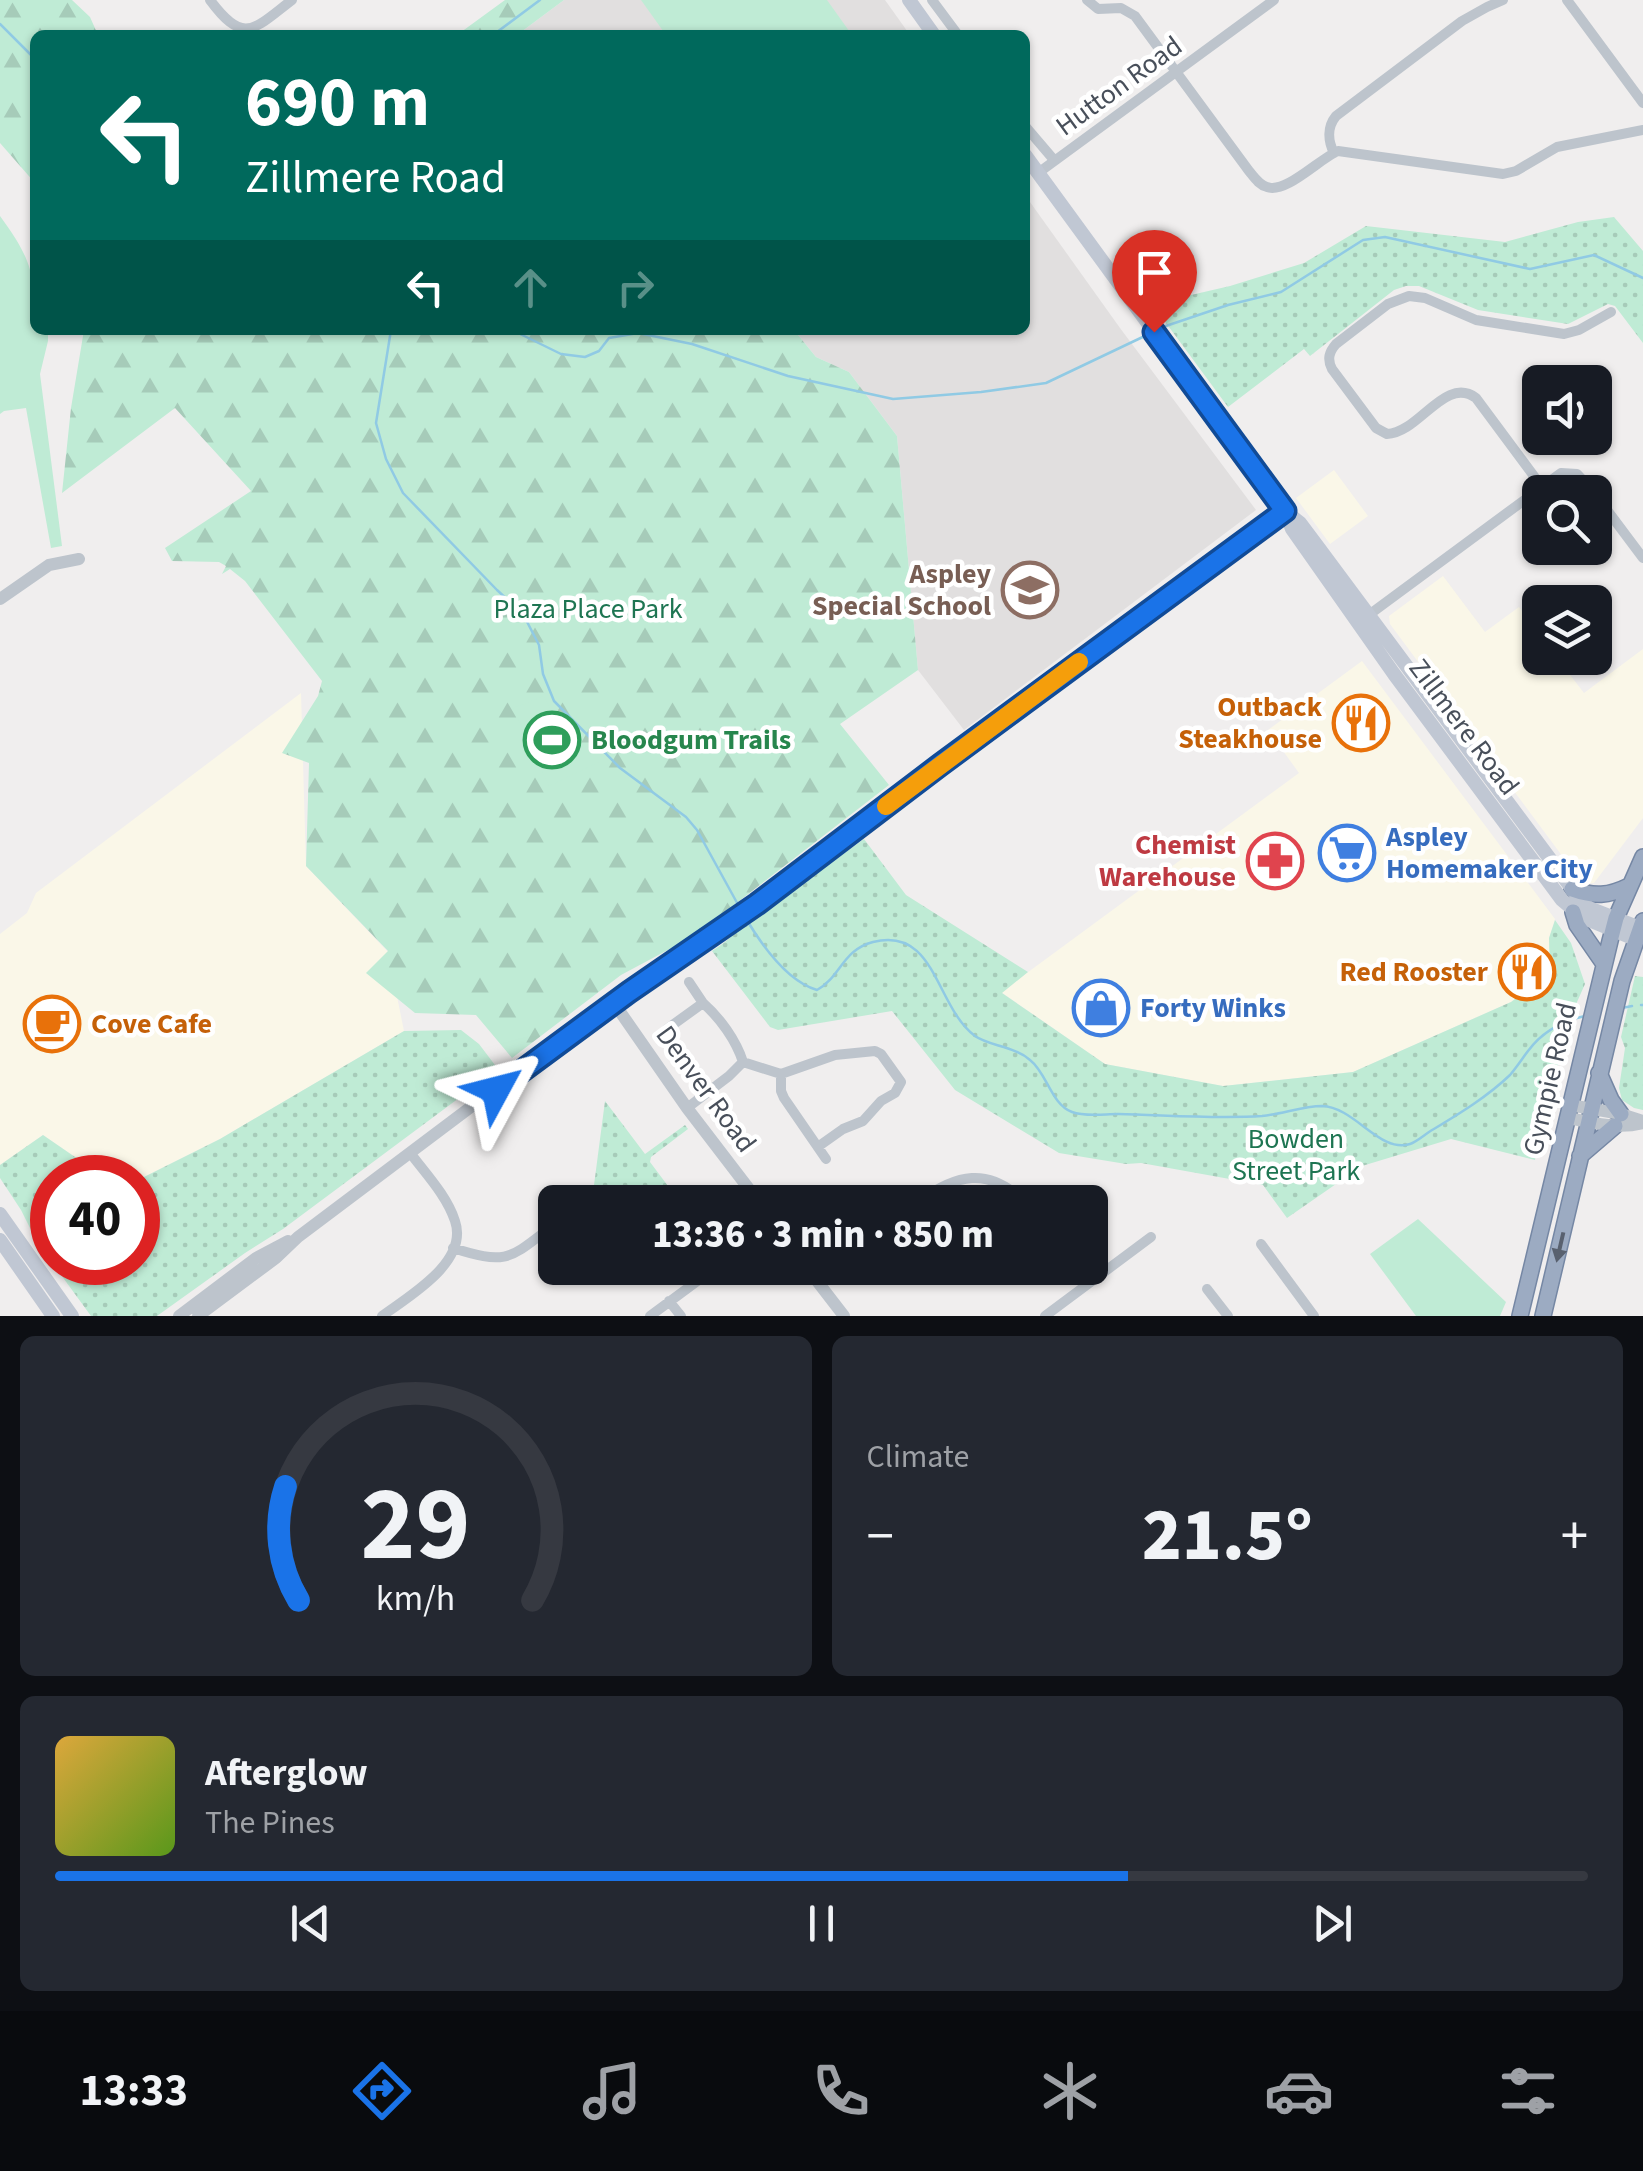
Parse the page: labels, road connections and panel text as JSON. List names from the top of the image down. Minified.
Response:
{"streets":{"highway":["Gympie Road"],"main road":["Zillmere Road"],"street":["Hutton Road","Denver Road"]},"crossings":[["Hutton Road","Zillmere Road"],["Zillmere Road","Gympie Road"]],"parks":["Plaza Place Park","Bowden Street Park"],"places":{"school or university":["Aspley Special School"],"restaurant":["Outback Steakhouse","Red Rooster"],"sports":["Bloodgum Trails"],"supermarket":["Aspley Homemaker City"],"pharmacy":["Chemist Warehouse"],"shop":["Forty Winks"],"cafe":["Cove Cafe"]},"page":{"turn":["690 m","Zillmere Road"],"limit":"40","trip":"13:36 · 3 min · 850 m","tile":"Climate","heat":["−","21.5°","+"],"song":["Afterglow","The Pines"],"tabs":"13:33","gauge":["29","km/h"]}}
